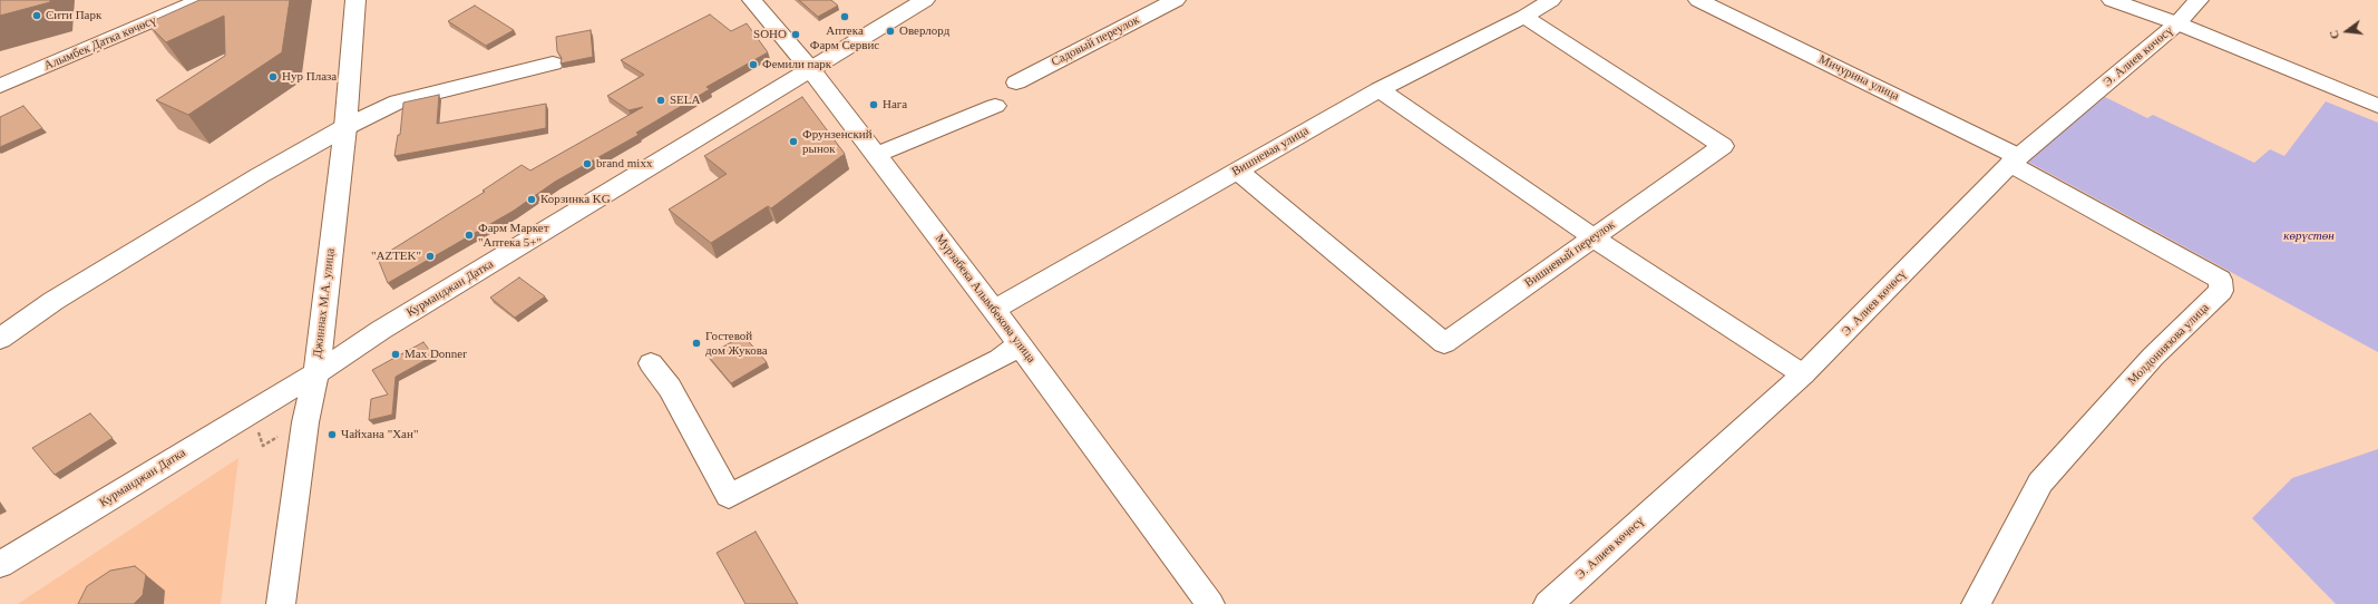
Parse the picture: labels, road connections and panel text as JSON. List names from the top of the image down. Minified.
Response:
{"streets":{"street":["Садовый переулок","Алымбек Датка көчөсү","Э. Алиев көчөсү","Мичурина улица","Вишневая улица","Вишневый переулок","Курманджан Датка","Мурзабека Алымбекова улица","Джиннах М.А. улица","Молдониязова улица"]},"crossings":[["Э. Алиев көчөсү","Мичурина улица"],["Э. Алиев көчөсү","Молдониязова улица"],["Мичурина улица","Молдониязова улица"],["Вишневая улица","Вишневый переулок"],["Вишневая улица","Мурзабека Алымбекова улица"],["Курманджан Датка","Мурзабека Алымбекова улица"],["Курманджан Датка","Джиннах М.А. улица"]],"parks":["көрүстөн"],"places":["Сити Парк","Аптека Фарм Сервис","Оверлорд","SOHO","Фемили парк","Нур Плаза","SELA","Нага","Фрунзенский рынок","brand mixx","Корзинка KG","Фарм Маркет \"Аптека 5+\"","\"AZTEK\"","Гостевой дом Жукова","Max Donner","Чайхана \"Хан\""],"north":"left"}
